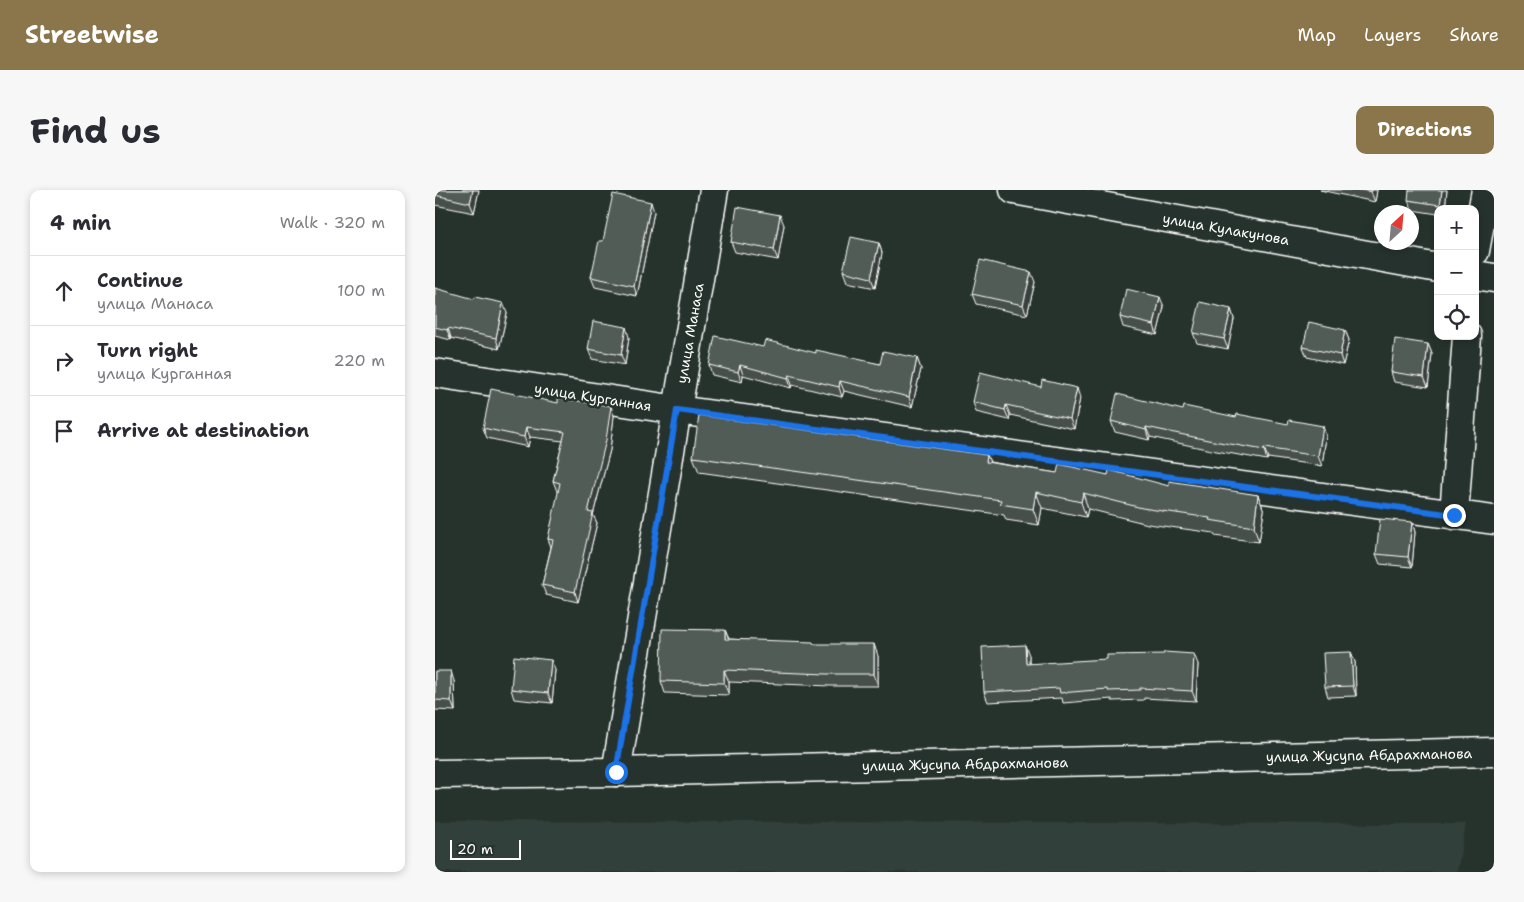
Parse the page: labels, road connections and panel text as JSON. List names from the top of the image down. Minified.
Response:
{"streets":{"main road":["улица Кулакунова","улица Манаса","улица Курганная","улица Жусупа Абдрахманова"]},"crossings":[["улица Манаса","улица Курганная"],["улица Манаса","улица Жусупа Абдрахманова"]],"scale_bar":"20 m","north":"top right","page":{"header":"Streetwise","nav":["Map","Layers","Share"],"buttons":"Directions","title":"Find us","heading":["4 min","Walk · 320 m"],"map_buttons":["+","−"],"list":[["Continue","улица Манаса","100 m"],["Turn right","улица Курганная","220 m"],"Arrive at destination"],"scale":"20 m"}}
